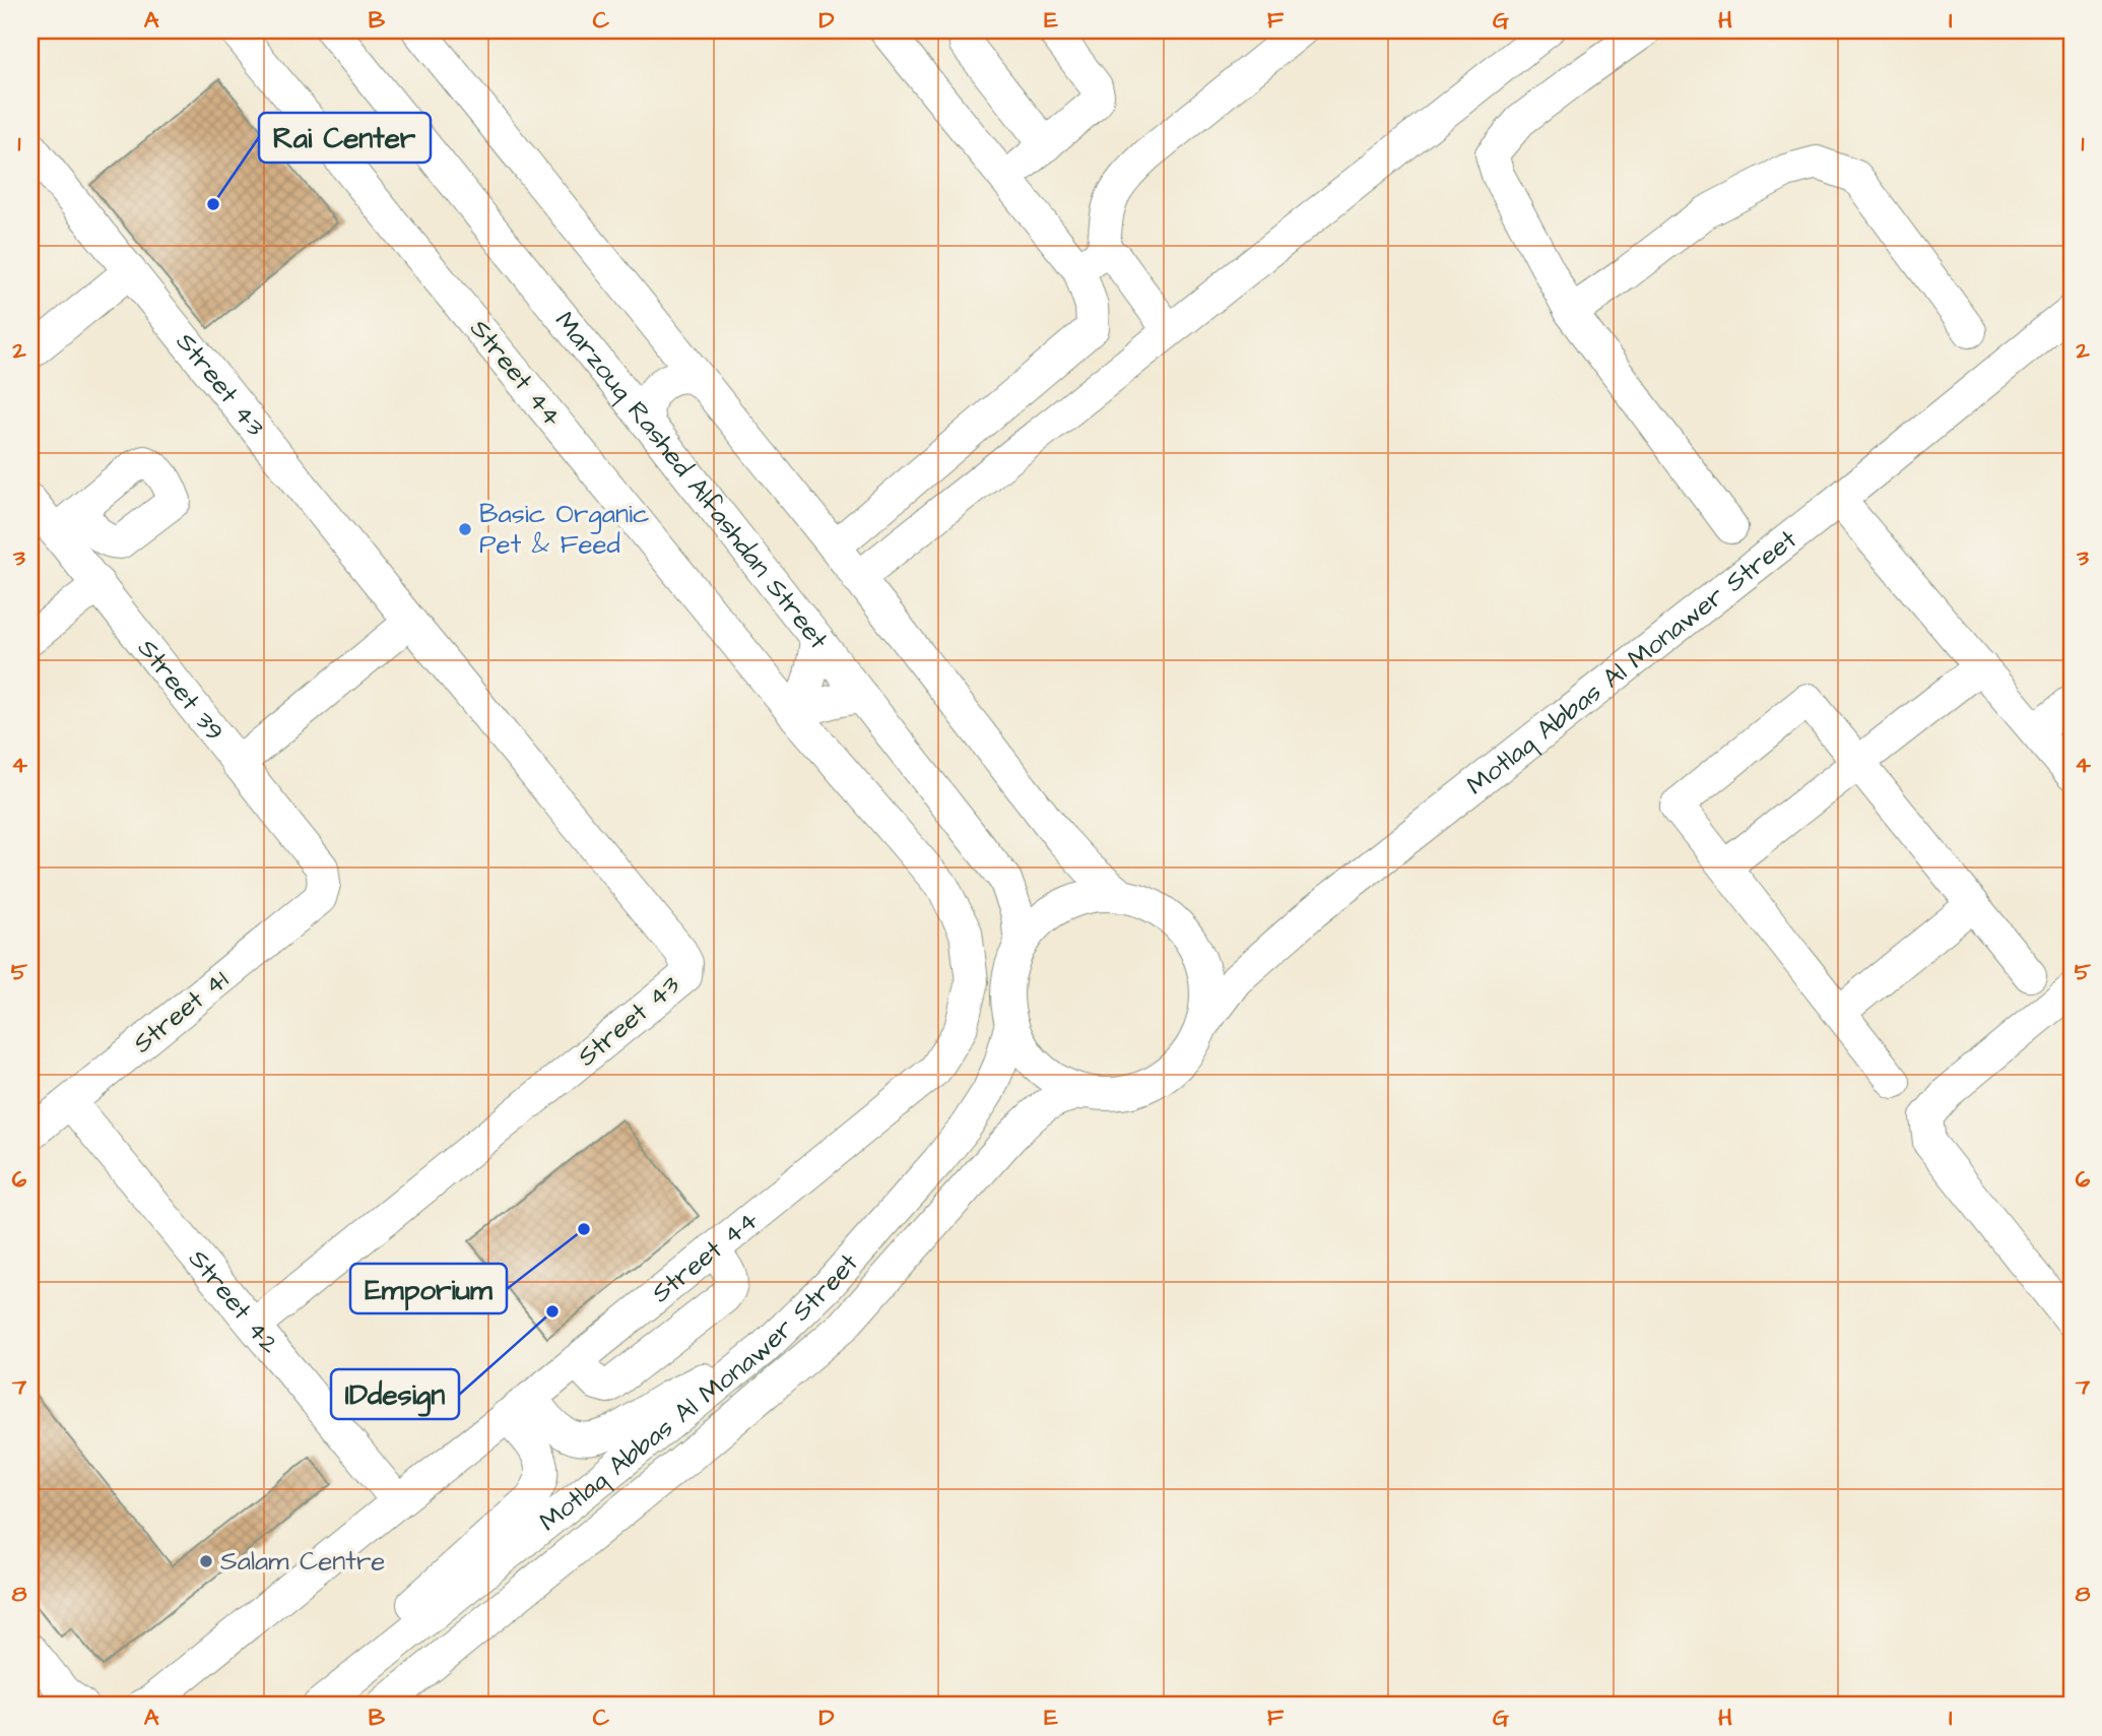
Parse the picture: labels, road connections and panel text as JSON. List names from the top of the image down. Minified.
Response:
{"streets":{"street":["Street 44","Street 43","Marzouq Rashed Alfashdan Street","Motlaq Abbas Al Monawer Street","Street 39","Street 41","Street 42"]},"crossings":[["Street 44","Street 42"],["Street 43","Street 42"],["Marzouq Rashed Alfashdan Street","Motlaq Abbas Al Monawer Street"],["Street 39","Street 41"],["Street 41","Street 42"]],"places":["Rai Center","Basic Organic Pet & Feed","Emporium","IDdesign","Salam Centre"],"grid":{"columns":["A","B","C","D","E","F","G","H","I"],"rows":["1","2","3","4","5","6","7","8"]}}
